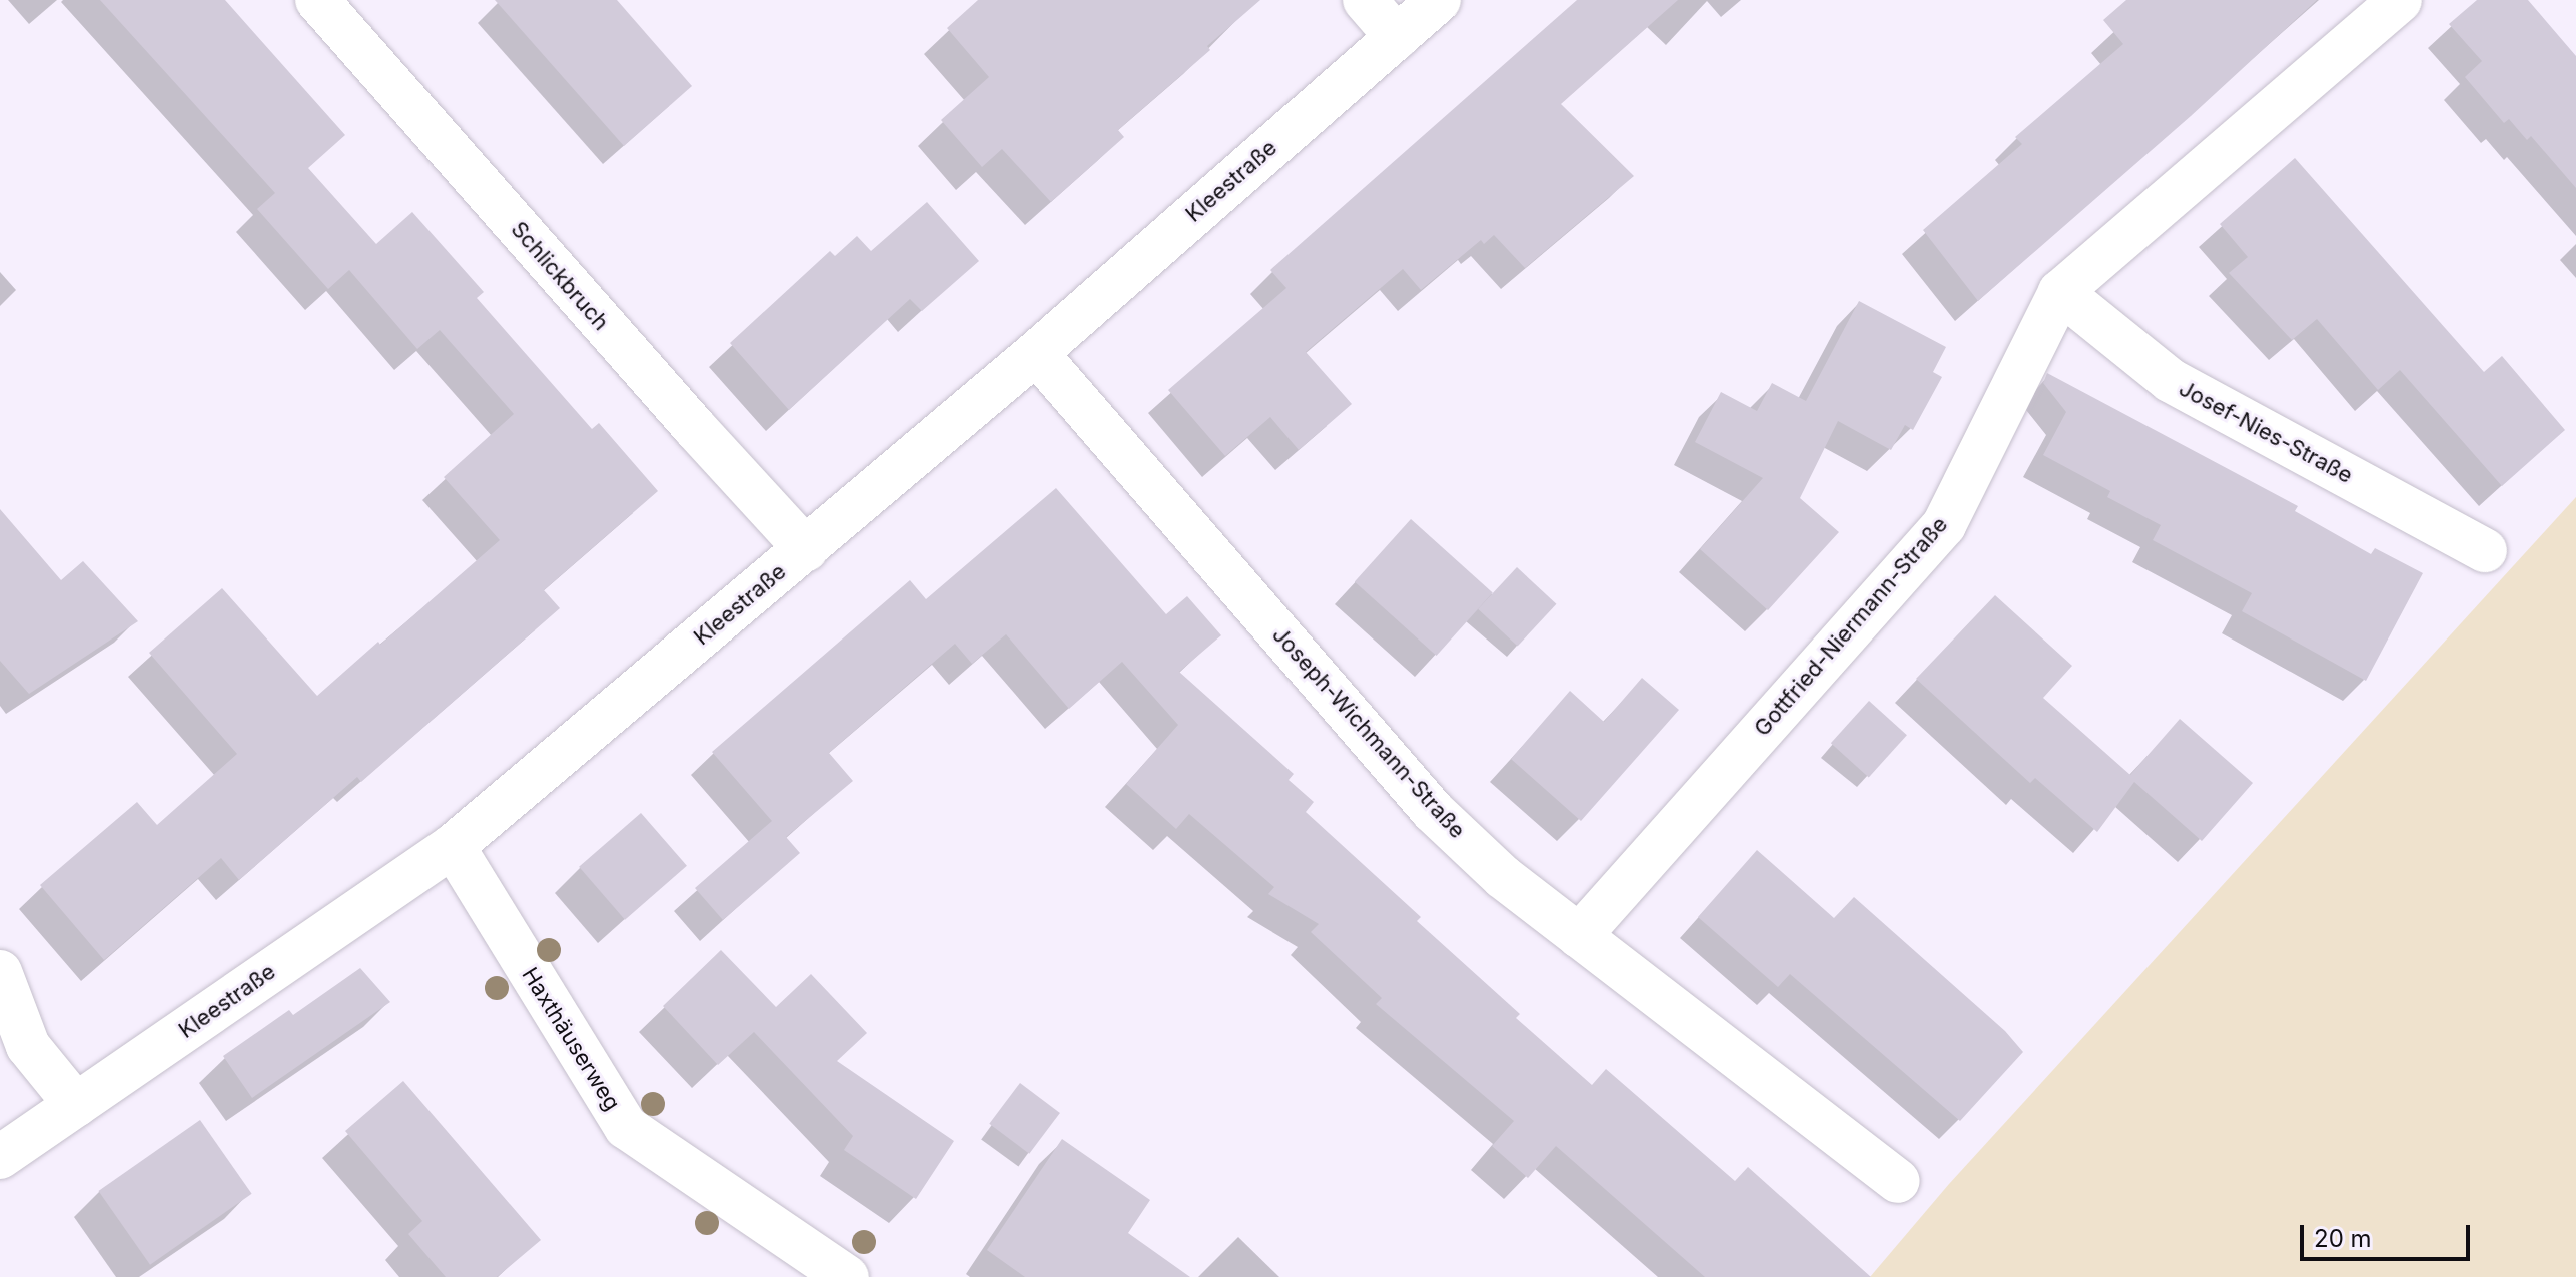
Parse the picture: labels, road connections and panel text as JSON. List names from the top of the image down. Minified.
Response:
{"streets":{"street":["Kleestraße","Schlickbruch","Josef-Nies-Straße","Gottfried-Niermann-Straße","Joseph-Wichmann-Straße","Haxthäuserweg"]},"crossings":[["Kleestraße","Schlickbruch"],["Kleestraße","Joseph-Wichmann-Straße"],["Kleestraße","Haxthäuserweg"],["Josef-Nies-Straße","Gottfried-Niermann-Straße"],["Gottfried-Niermann-Straße","Joseph-Wichmann-Straße"]],"scale_bar":"20 m"}
